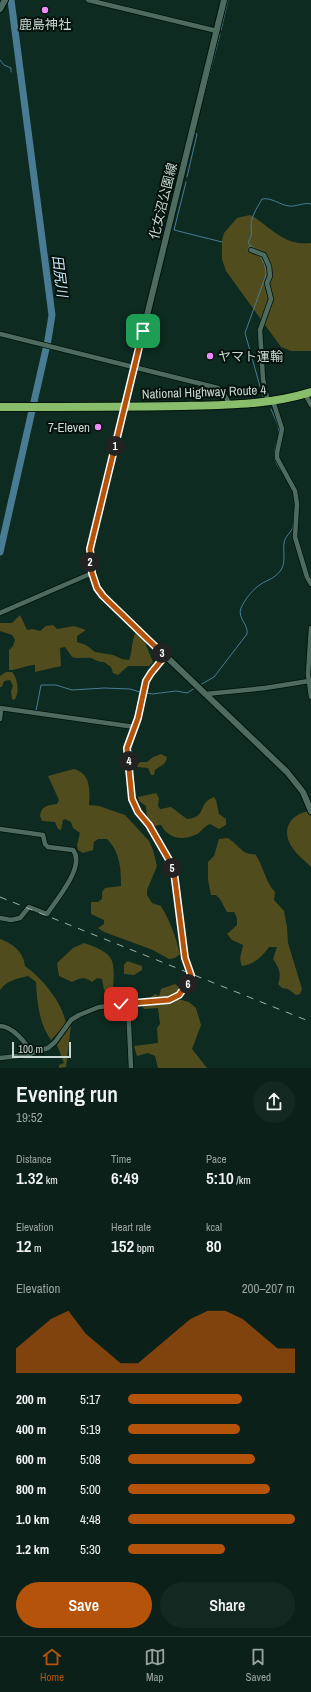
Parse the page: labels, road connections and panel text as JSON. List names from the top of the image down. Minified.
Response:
{"streets":{"highway":["National Highway Route 4"],"street":["化女沼公園線"]},"crossings":[["化女沼公園線","National Highway Route 4"]],"water":["田尻川"],"places":["鹿島神社","ヤマト運輸","7-Eleven"],"scale_bar":"100 m","page":{"pins":["1","2","3","4","5","6"],"scale":"100 m","heading":["Evening run","19:52"],"stats":[["Distance","1.32 km"],["Time","6:49"],["Pace","5:10 /km"],["Elevation","12 m"],["Heart rate","152 bpm"],["kcal","80"]],"chart":["Elevation","200–207 m"],"list":[{"name":"200 m","note":"5:17"},{"name":"400 m","note":"5:19"},{"name":"600 m","note":"5:08"},{"name":"800 m","note":"5:00"},{"name":"1.0 km","note":"4:48"},{"name":"1.2 km","note":"5:30"}],"buttons":["Save","Share"],"tabs":["Home","Map","Saved"]}}
